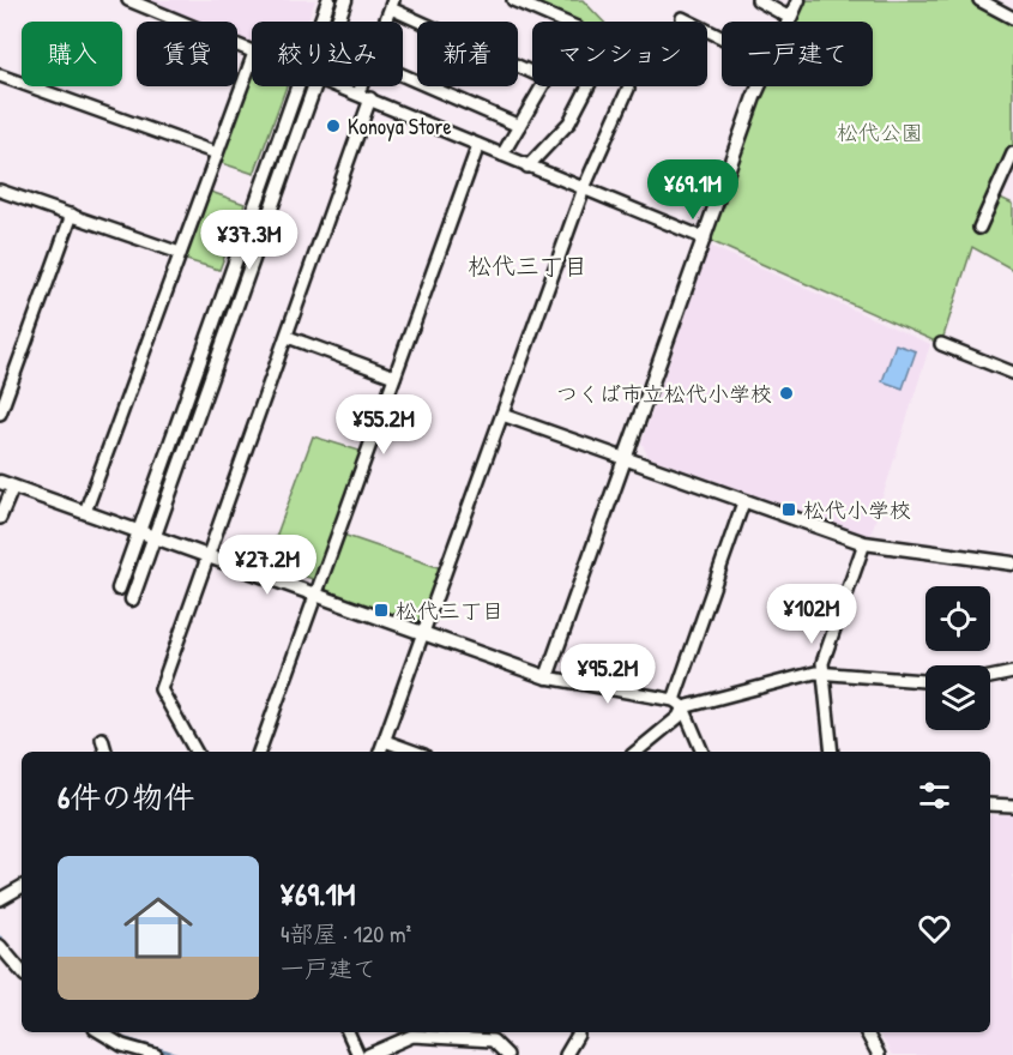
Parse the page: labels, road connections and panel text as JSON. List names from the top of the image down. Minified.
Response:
{"districts":["松代三丁目"],"parks":["松代公園"],"places":{"other":["Konoya Store","つくば市立松代小学校"],"transit":["松代小学校","松代三丁目"]},"page":{"chip":["購入","賃貸","絞り込み","新着","マンション","一戸建て"],"price":["¥69.1M","¥37.3M","¥55.2M","¥27.2M","¥102M","¥95.2M"],"heading":"6件の物件","list":[{"name":"¥69.1M","note":"4部屋 · 120 m² · 一戸建て"}]}}
